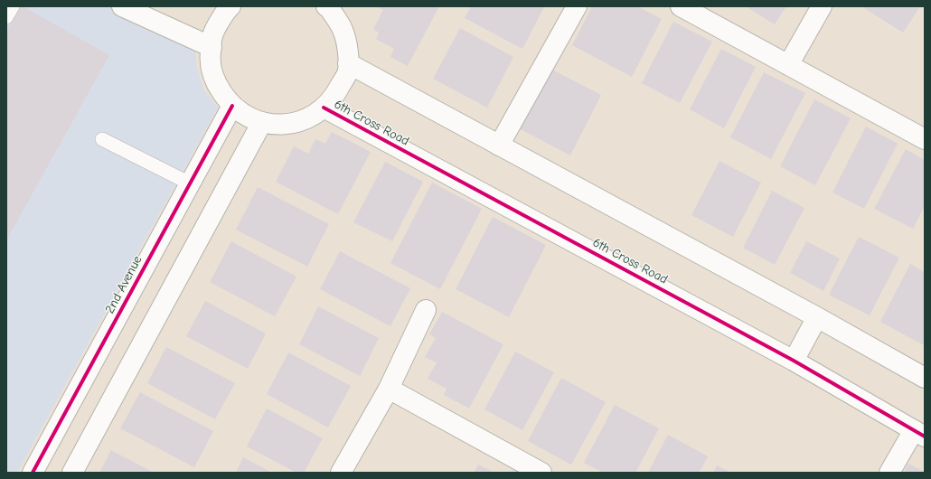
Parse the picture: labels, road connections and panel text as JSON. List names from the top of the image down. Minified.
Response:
{"streets":{"street":["6th Cross Road","2nd Avenue"]}}
